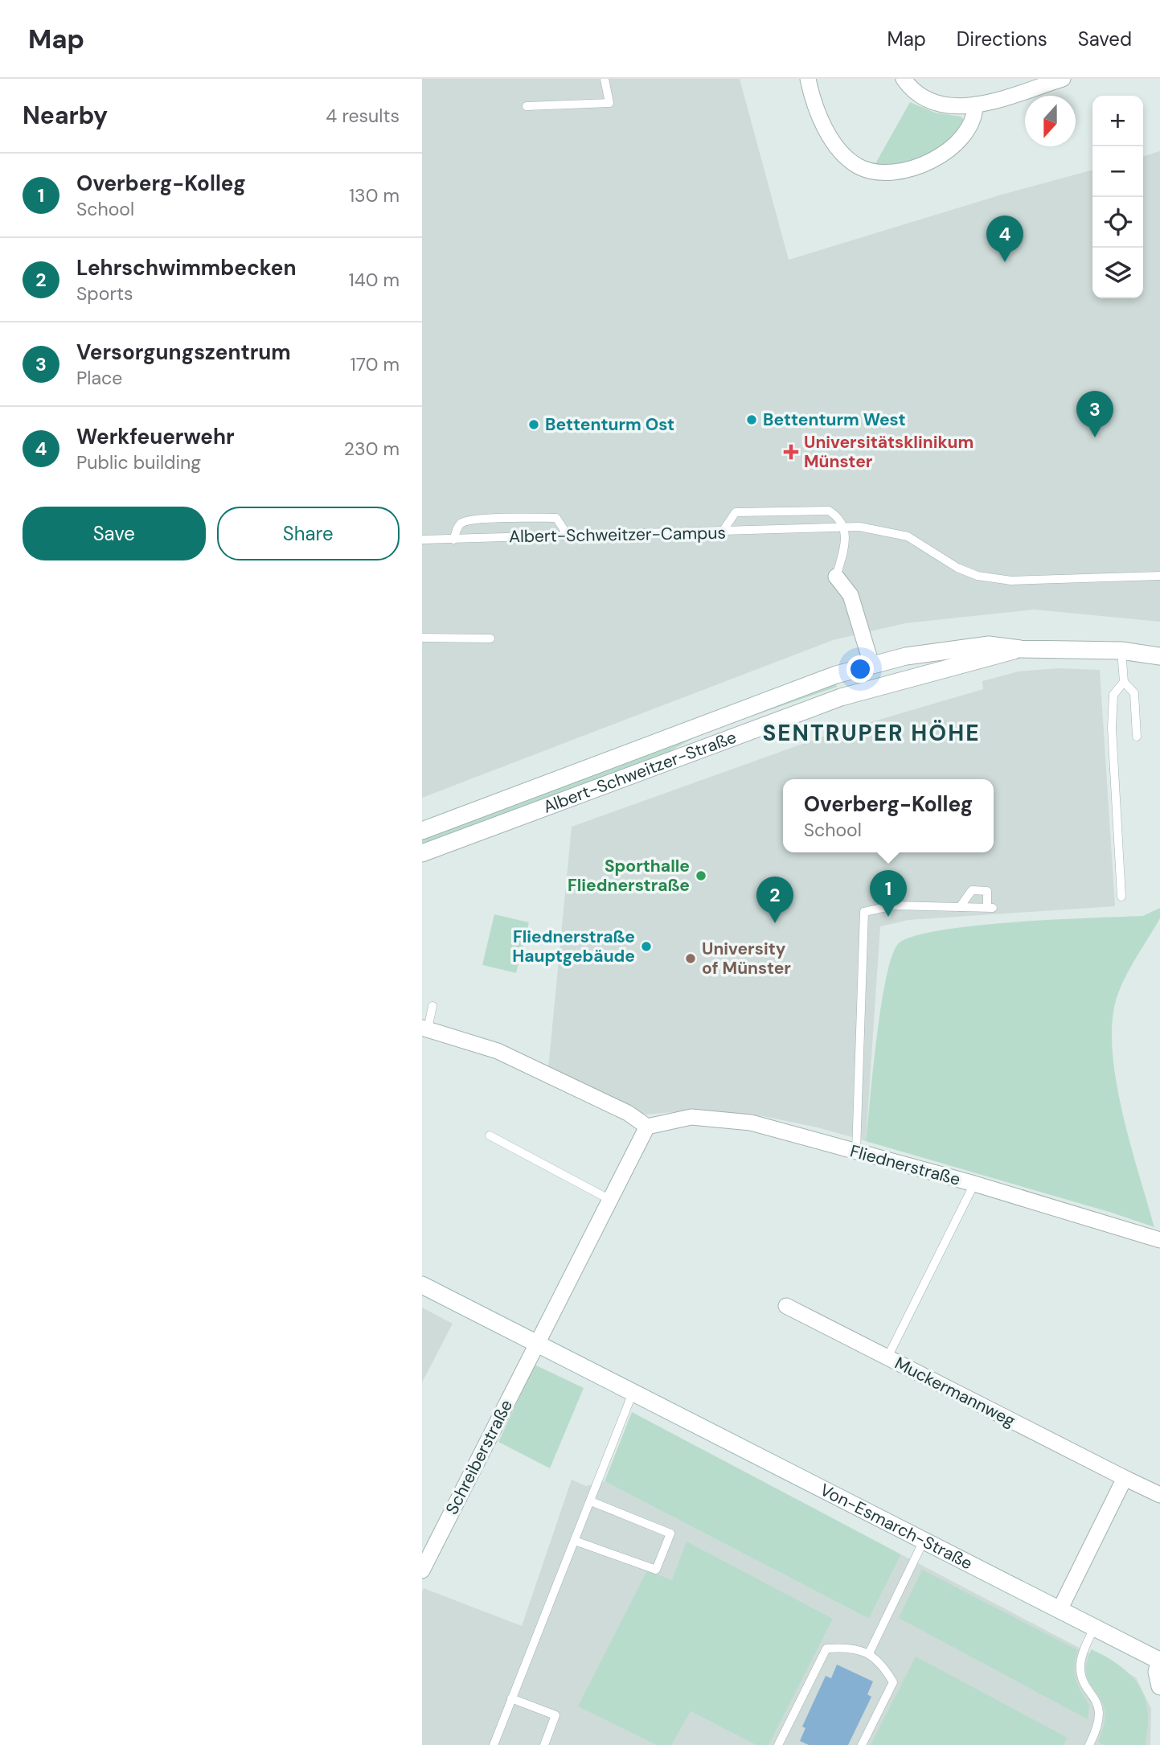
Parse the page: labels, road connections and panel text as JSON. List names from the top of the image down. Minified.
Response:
{"streets":{"street":["Albert-Schweitzer-Straße","Fliednerstraße","Muckermannweg","Schreiberstraße","Von-Esmarch-Straße"],"lane":["Albert-Schweitzer-Campus"]},"crossings":[["Schreiberstraße","Von-Esmarch-Straße"]],"districts":["SENTRUPER HÖHE"],"places":{"other":["Bettenturm West","Bettenturm Ost","Sporthalle Fliednerstraße","Fliednerstraße Hauptgebäude","University of Münster"],"health":["Universitätsklinikum Münster"]},"north":"bottom","page":{"header":"Map","nav":["Map","Directions","Saved"],"heading":["Nearby","4 results"],"map_buttons":["+","−"],"list":[{"mark":"1","name":"Overberg-Kolleg","note":"School","value":"130 m"},{"mark":"2","name":"Lehrschwimmbecken","note":"Sports","value":"140 m"},{"mark":"3","name":"Versorgungszentrum","note":"Place","value":"170 m"},{"mark":"4","name":"Werkfeuerwehr","note":"Public building","value":"230 m"}],"pins":["4","3","1","2"],"buttons":["Save","Share"],"popup":["Overberg-Kolleg","School"]}}
